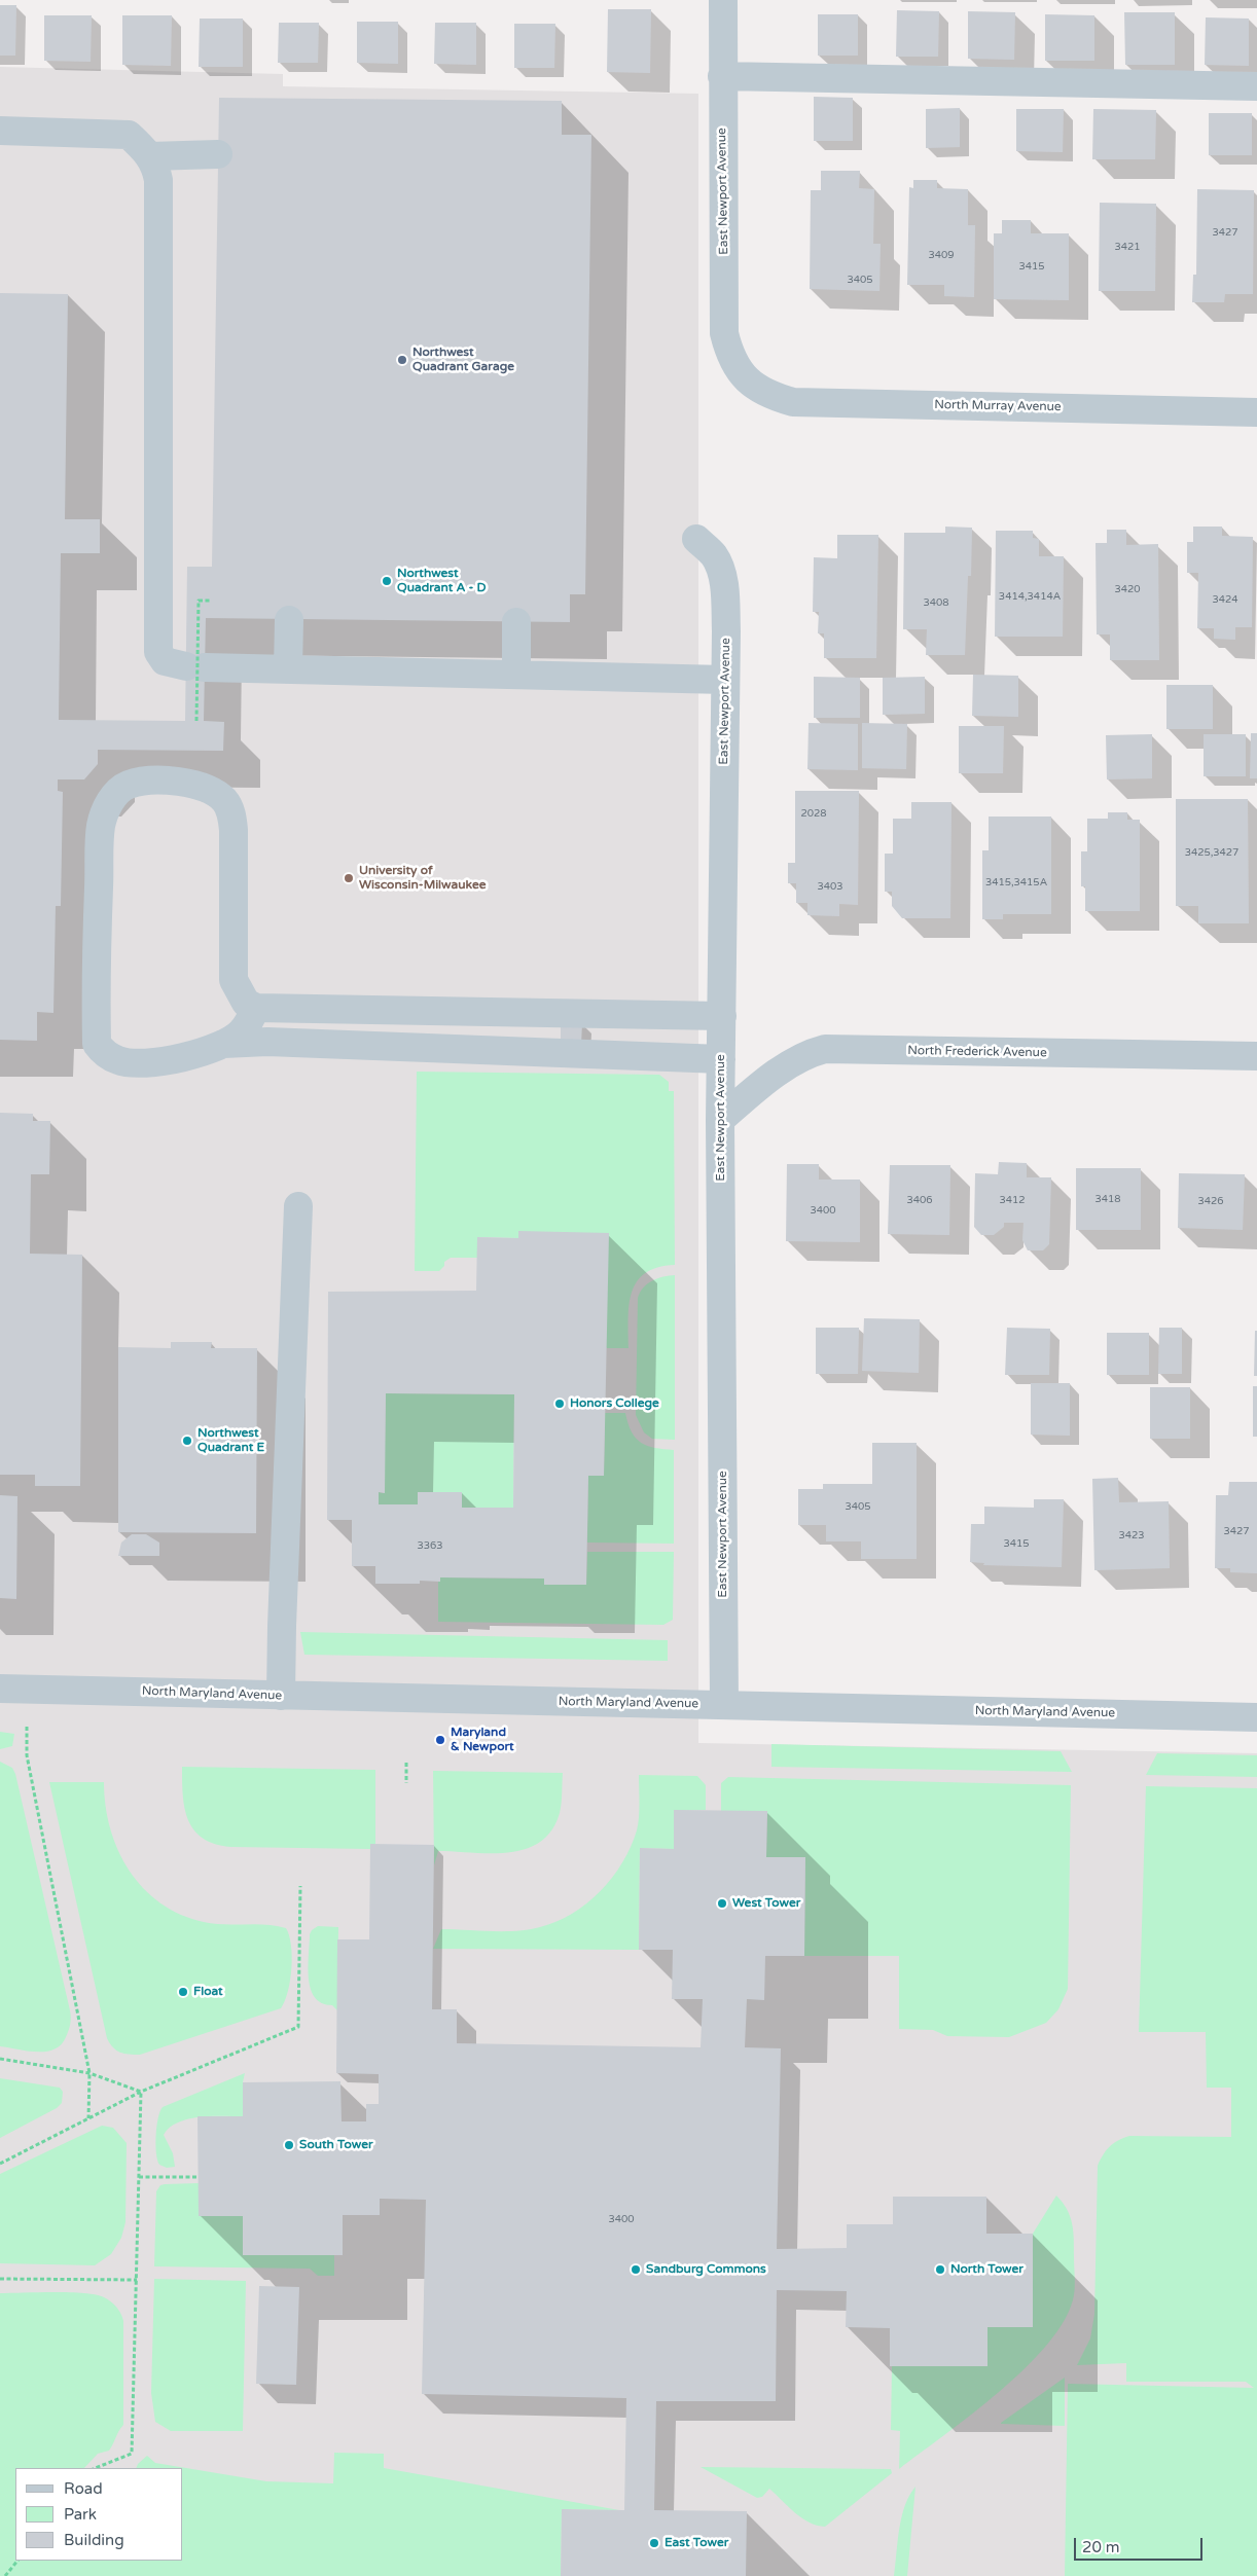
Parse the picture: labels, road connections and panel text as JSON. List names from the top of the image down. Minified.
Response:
{"streets":{"street":["East Newport Avenue","North Murray Avenue","North Frederick Avenue","North Maryland Avenue"]},"crossings":[["East Newport Avenue","North Murray Avenue"],["East Newport Avenue","North Frederick Avenue"],["East Newport Avenue","North Maryland Avenue"]],"places":["Northwest Quadrant Garage","Northwest Quadrant A - D","University of Wisconsin-Milwaukee","Honors College","Northwest Quadrant E","Maryland & Newport","West Tower","Float","South Tower","Sandburg Commons","North Tower","East Tower"],"house_numbers":["3427","3421","3409","3415","3405","3420","3414,3414A","3424","3408","2028","3425,3427","3415,3415A","3403","3418","3406","3412","3426","3400","3405","3427","3423","3415","3363","3400"],"legend":["Road","Park","Building"],"scale_bar":"20 m"}
